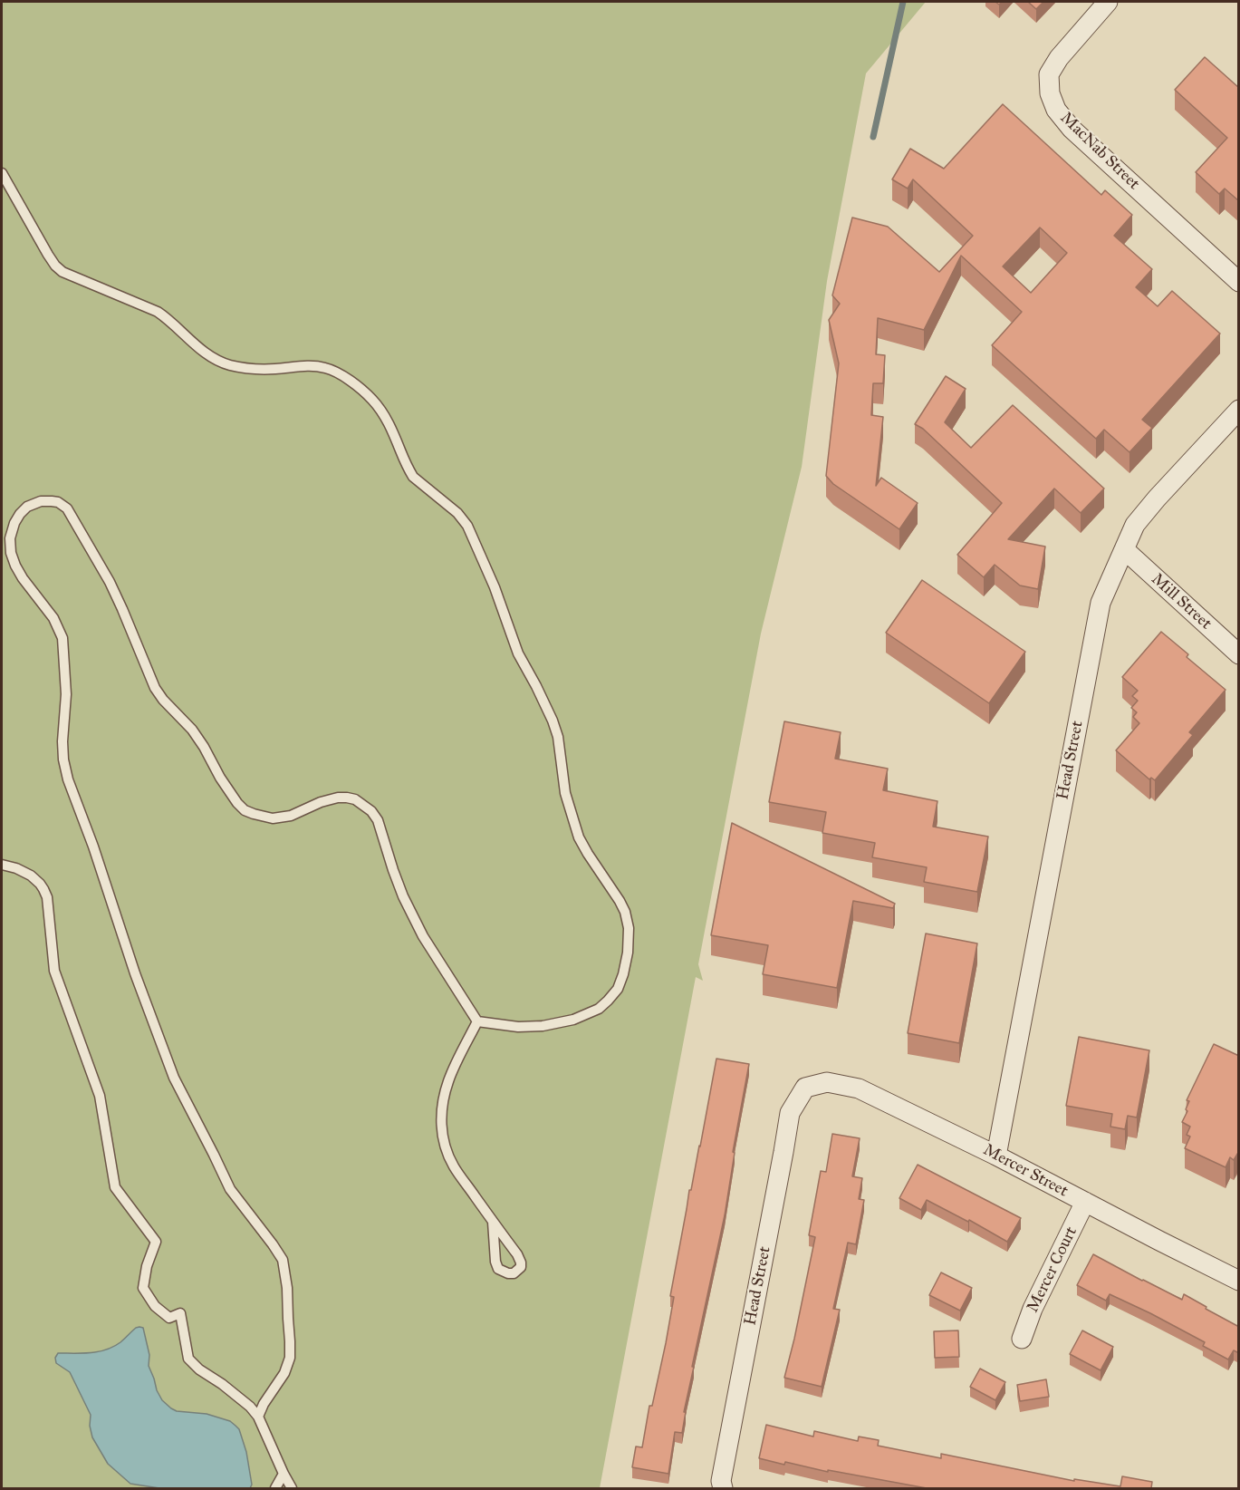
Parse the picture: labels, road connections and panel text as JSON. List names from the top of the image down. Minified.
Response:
{"streets":{"street":["MacNab Street","Mill Street","Head Street","Mercer Street","Mercer Court"]},"crossings":[["Mill Street","Head Street"],["Head Street","Mercer Street"],["Mercer Street","Mercer Court"]]}
